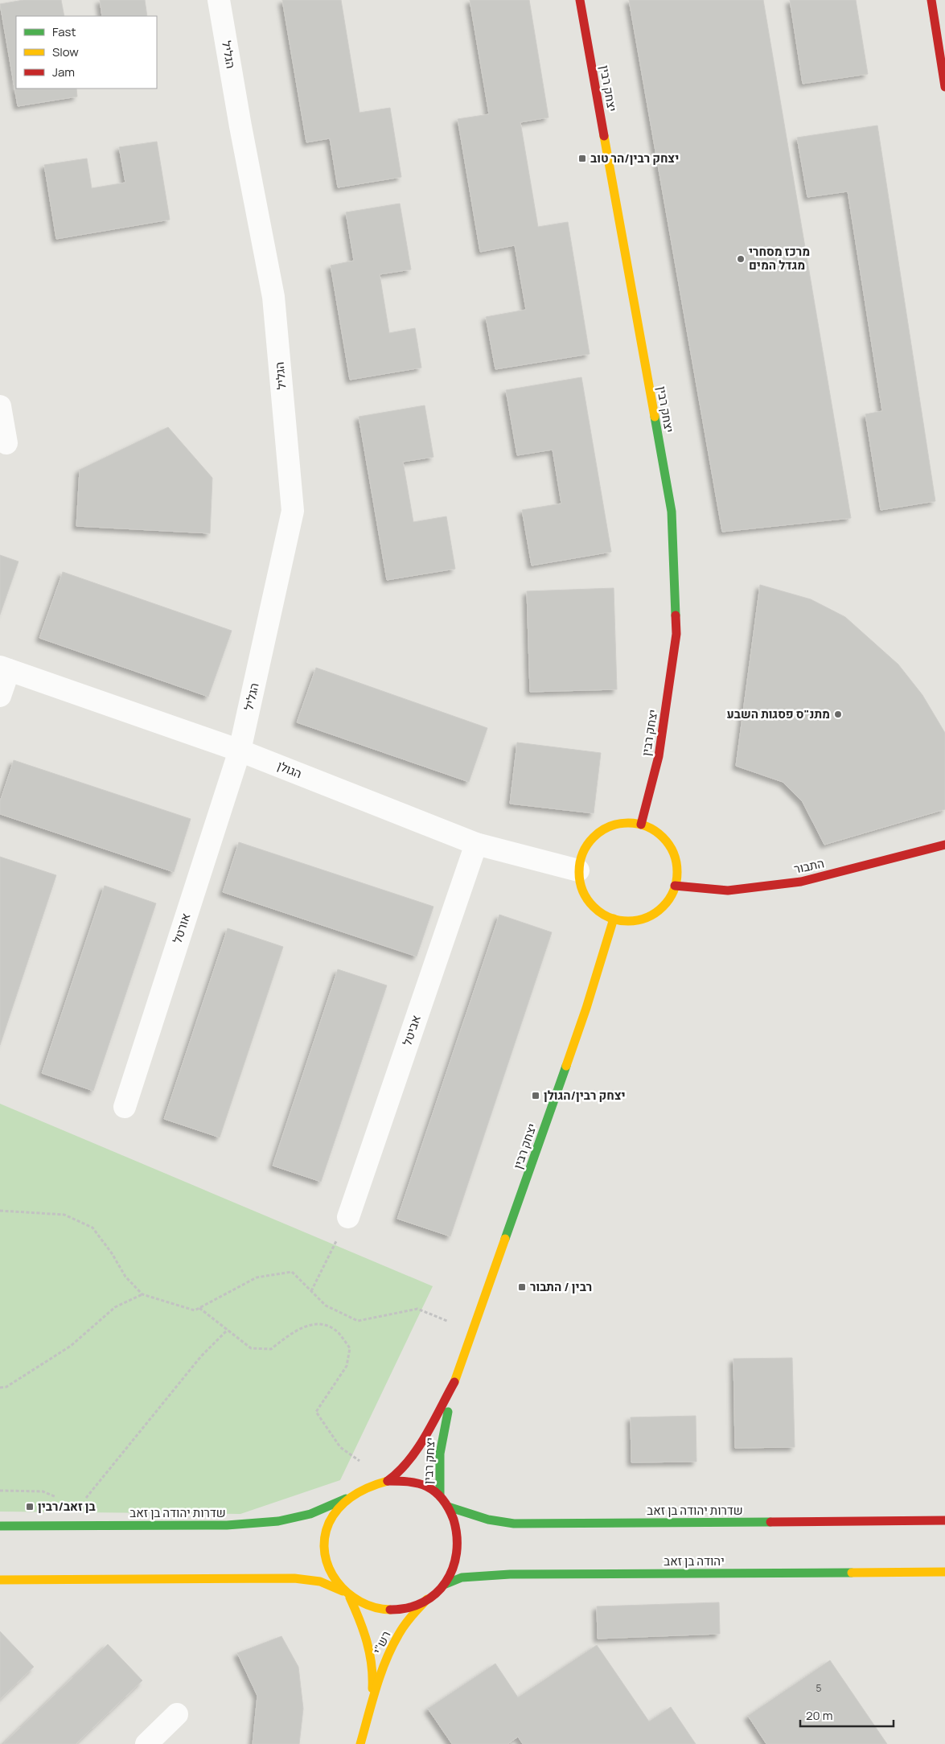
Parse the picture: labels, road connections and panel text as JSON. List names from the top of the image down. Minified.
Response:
{"streets":{"street":["הגליל","יצחק רבין","הגולן","התבור","אורטל","אביטל","שדרות יהודה בן זאב","יהודה בן זאב","רש\"י"]},"crossings":[["הגליל","הגולן"],["הגליל","אורטל"],["יצחק רבין","הגולן"],["יצחק רבין","התבור"],["יצחק רבין","שדרות יהודה בן זאב"],["יצחק רבין","יהודה בן זאב"],["יצחק רבין","רש\"י"],["הגולן","התבור"],["הגולן","אורטל"],["הגולן","אביטל"],["שדרות יהודה בן זאב","יהודה בן זאב"],["שדרות יהודה בן זאב","רש\"י"],["יהודה בן זאב","רש\"י"]],"places":{"transit":["יצחק רבין/הר טוב","יצחק רבין/הגולן","רבין / התבור","בן זאב/רבין"],"other":["מרכז מסחרי מגדל המים","מתנ\"ס פסגות השבע"]},"house_numbers":["5"],"legend":["Fast","Slow","Jam"],"scale_bar":"20 m"}
